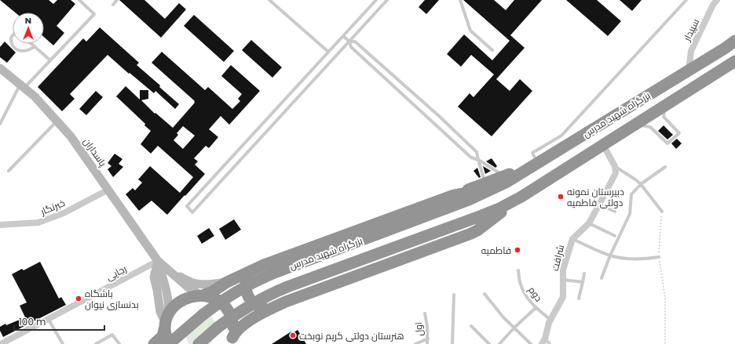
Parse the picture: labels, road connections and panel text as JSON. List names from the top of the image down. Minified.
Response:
{"streets":{"highway":["بزرگراه شهید مدرس"],"main road":["پاسداران"],"street":["سپیدار","خبرنگار","شرافت","رجایی"],"lane":["دوم","اول"]},"crossings":[["سپیدار","بزرگراه شهید مدرس"],["پاسداران","خبرنگار"],["پاسداران","رجایی"],["شرافت","دوم"]],"places":["دبیرستان نمونه دولتی فاطمیه","فاطمیه","باشگاه بدنسازی نیوان","هنرستان دولتی کریم نوبخت"],"scale_bar":"100 m","north":"top"}
